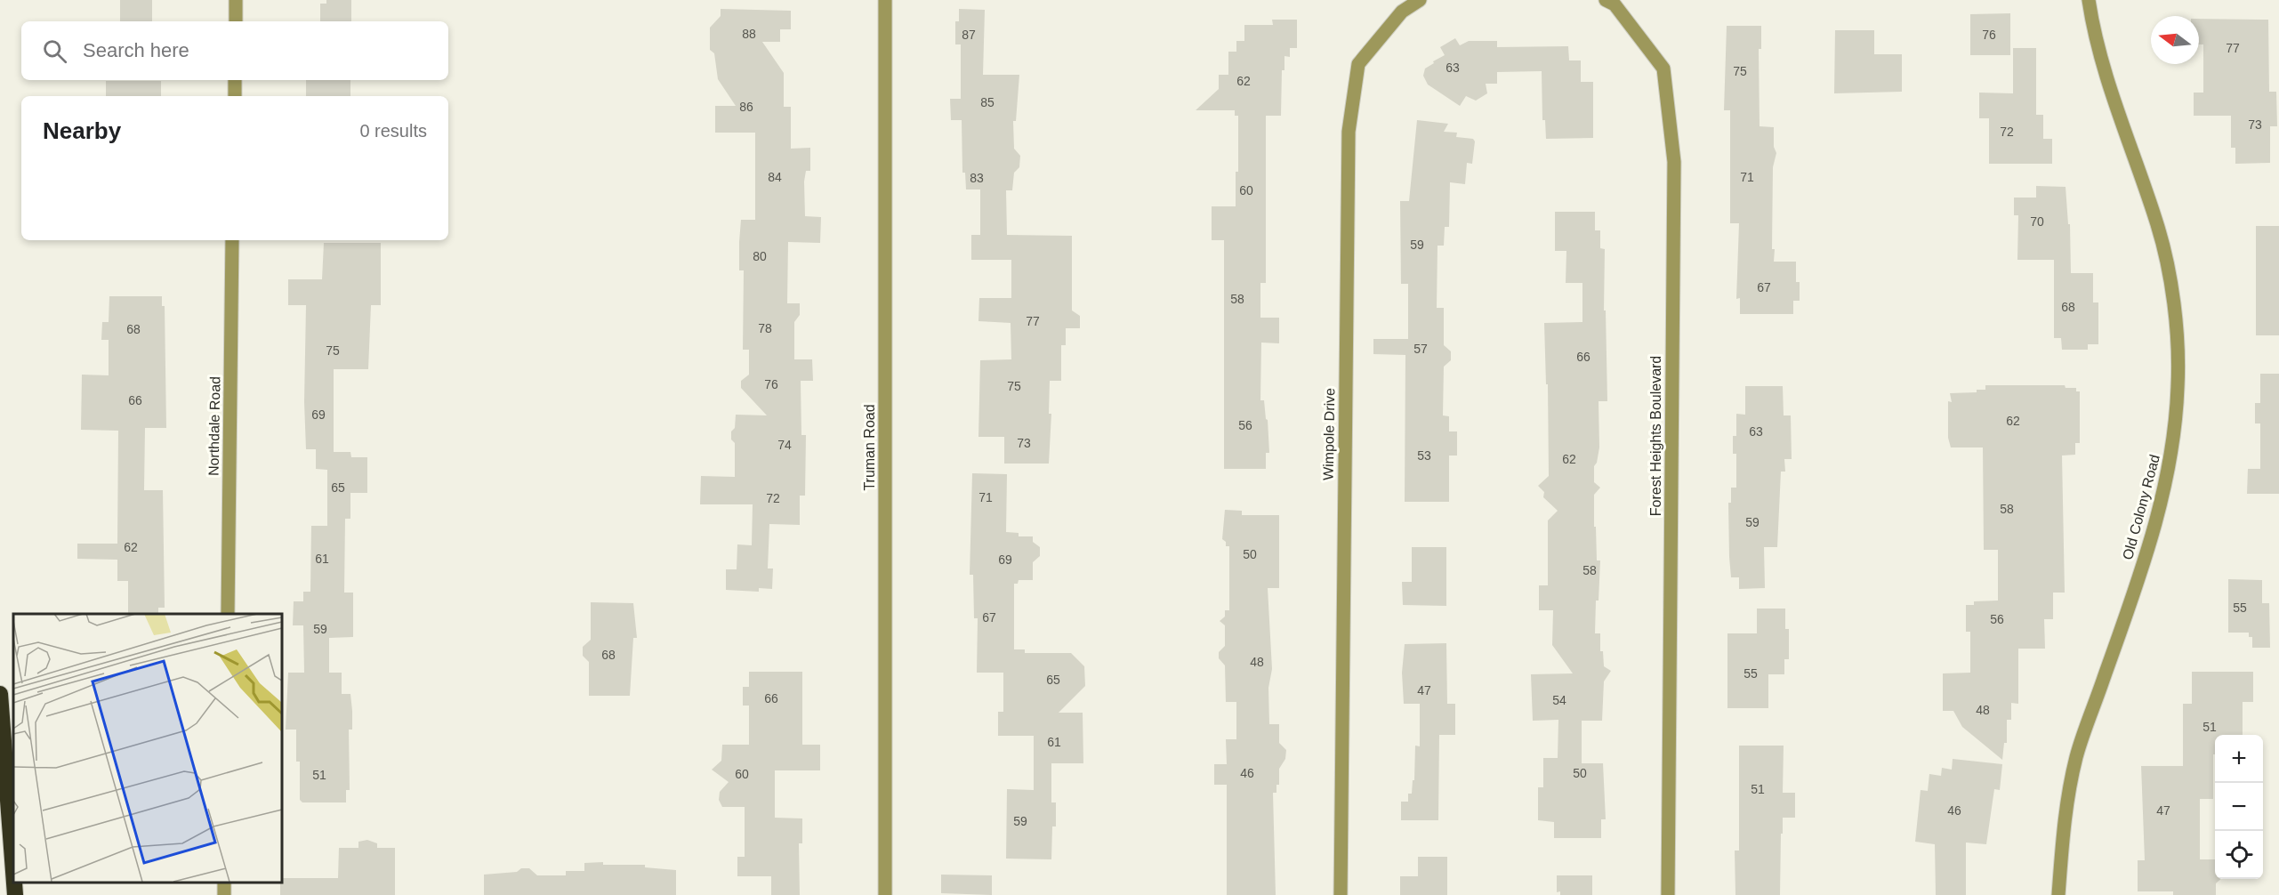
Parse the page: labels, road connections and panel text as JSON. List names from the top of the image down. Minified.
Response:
{"streets":{"street":["Northdale Road","Wimpole Drive","Forest Heights Boulevard","Truman Road","Old Colony Road"]},"house_numbers":["88","87","76","77","63","75","62","85","86","73","72","84","71","83","60","70","59","80","67","58","68","77","78","68","57","75","66","76","75","66","69","62","56","63","73","74","53","62","65","71","72","58","59","62","50","61","69","58","55","67","56","59","68","48","55","65","47","66","54","48","51","61","46","50","60","51","51","46","47","59"],"north":"left","page":{"search":"Search here","heading":["Nearby","0 results"],"map_buttons":["+","−"]}}
